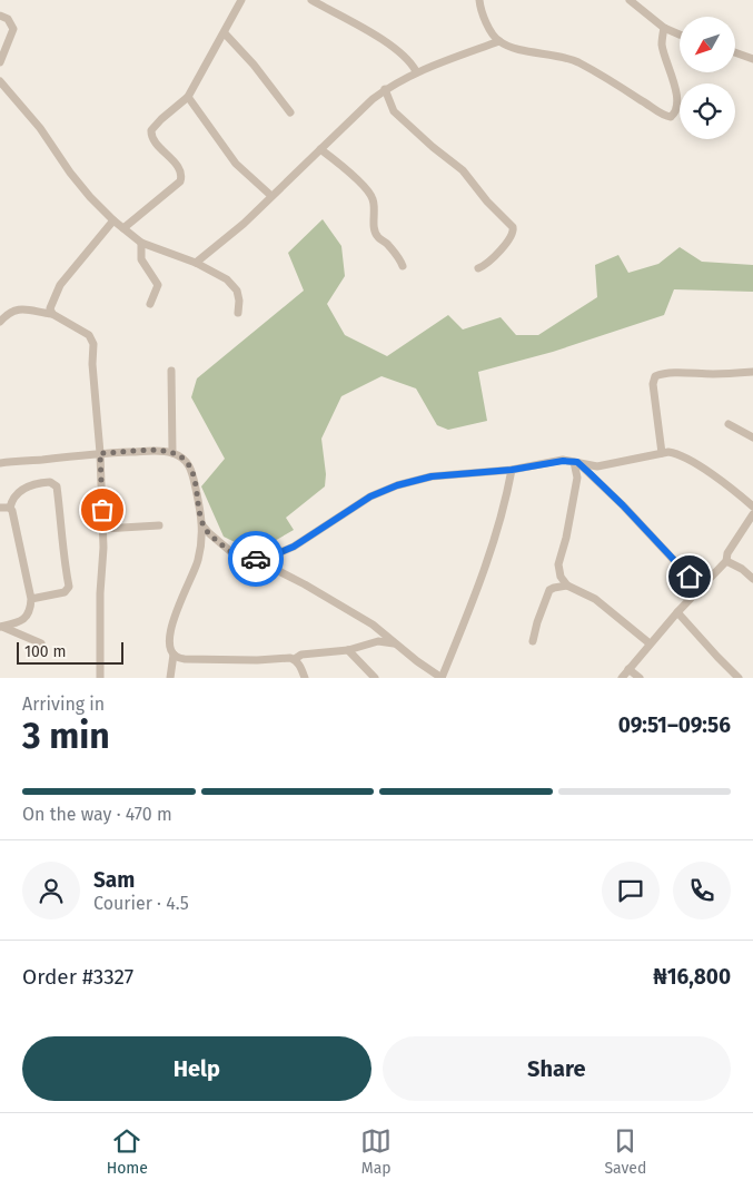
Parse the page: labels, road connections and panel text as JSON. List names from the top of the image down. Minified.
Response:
{"scale_bar":"100 m","north":"bottom left","page":{"scale":"100 m","heading":["3 min","Arriving in","09:51–09:56"],"panel":["Sam","Courier · 4.5","Order #3327","₦16,800"],"bar":"On the way · 470 m","buttons":["Help","Share"],"tabs":["Home","Map","Saved"]}}
